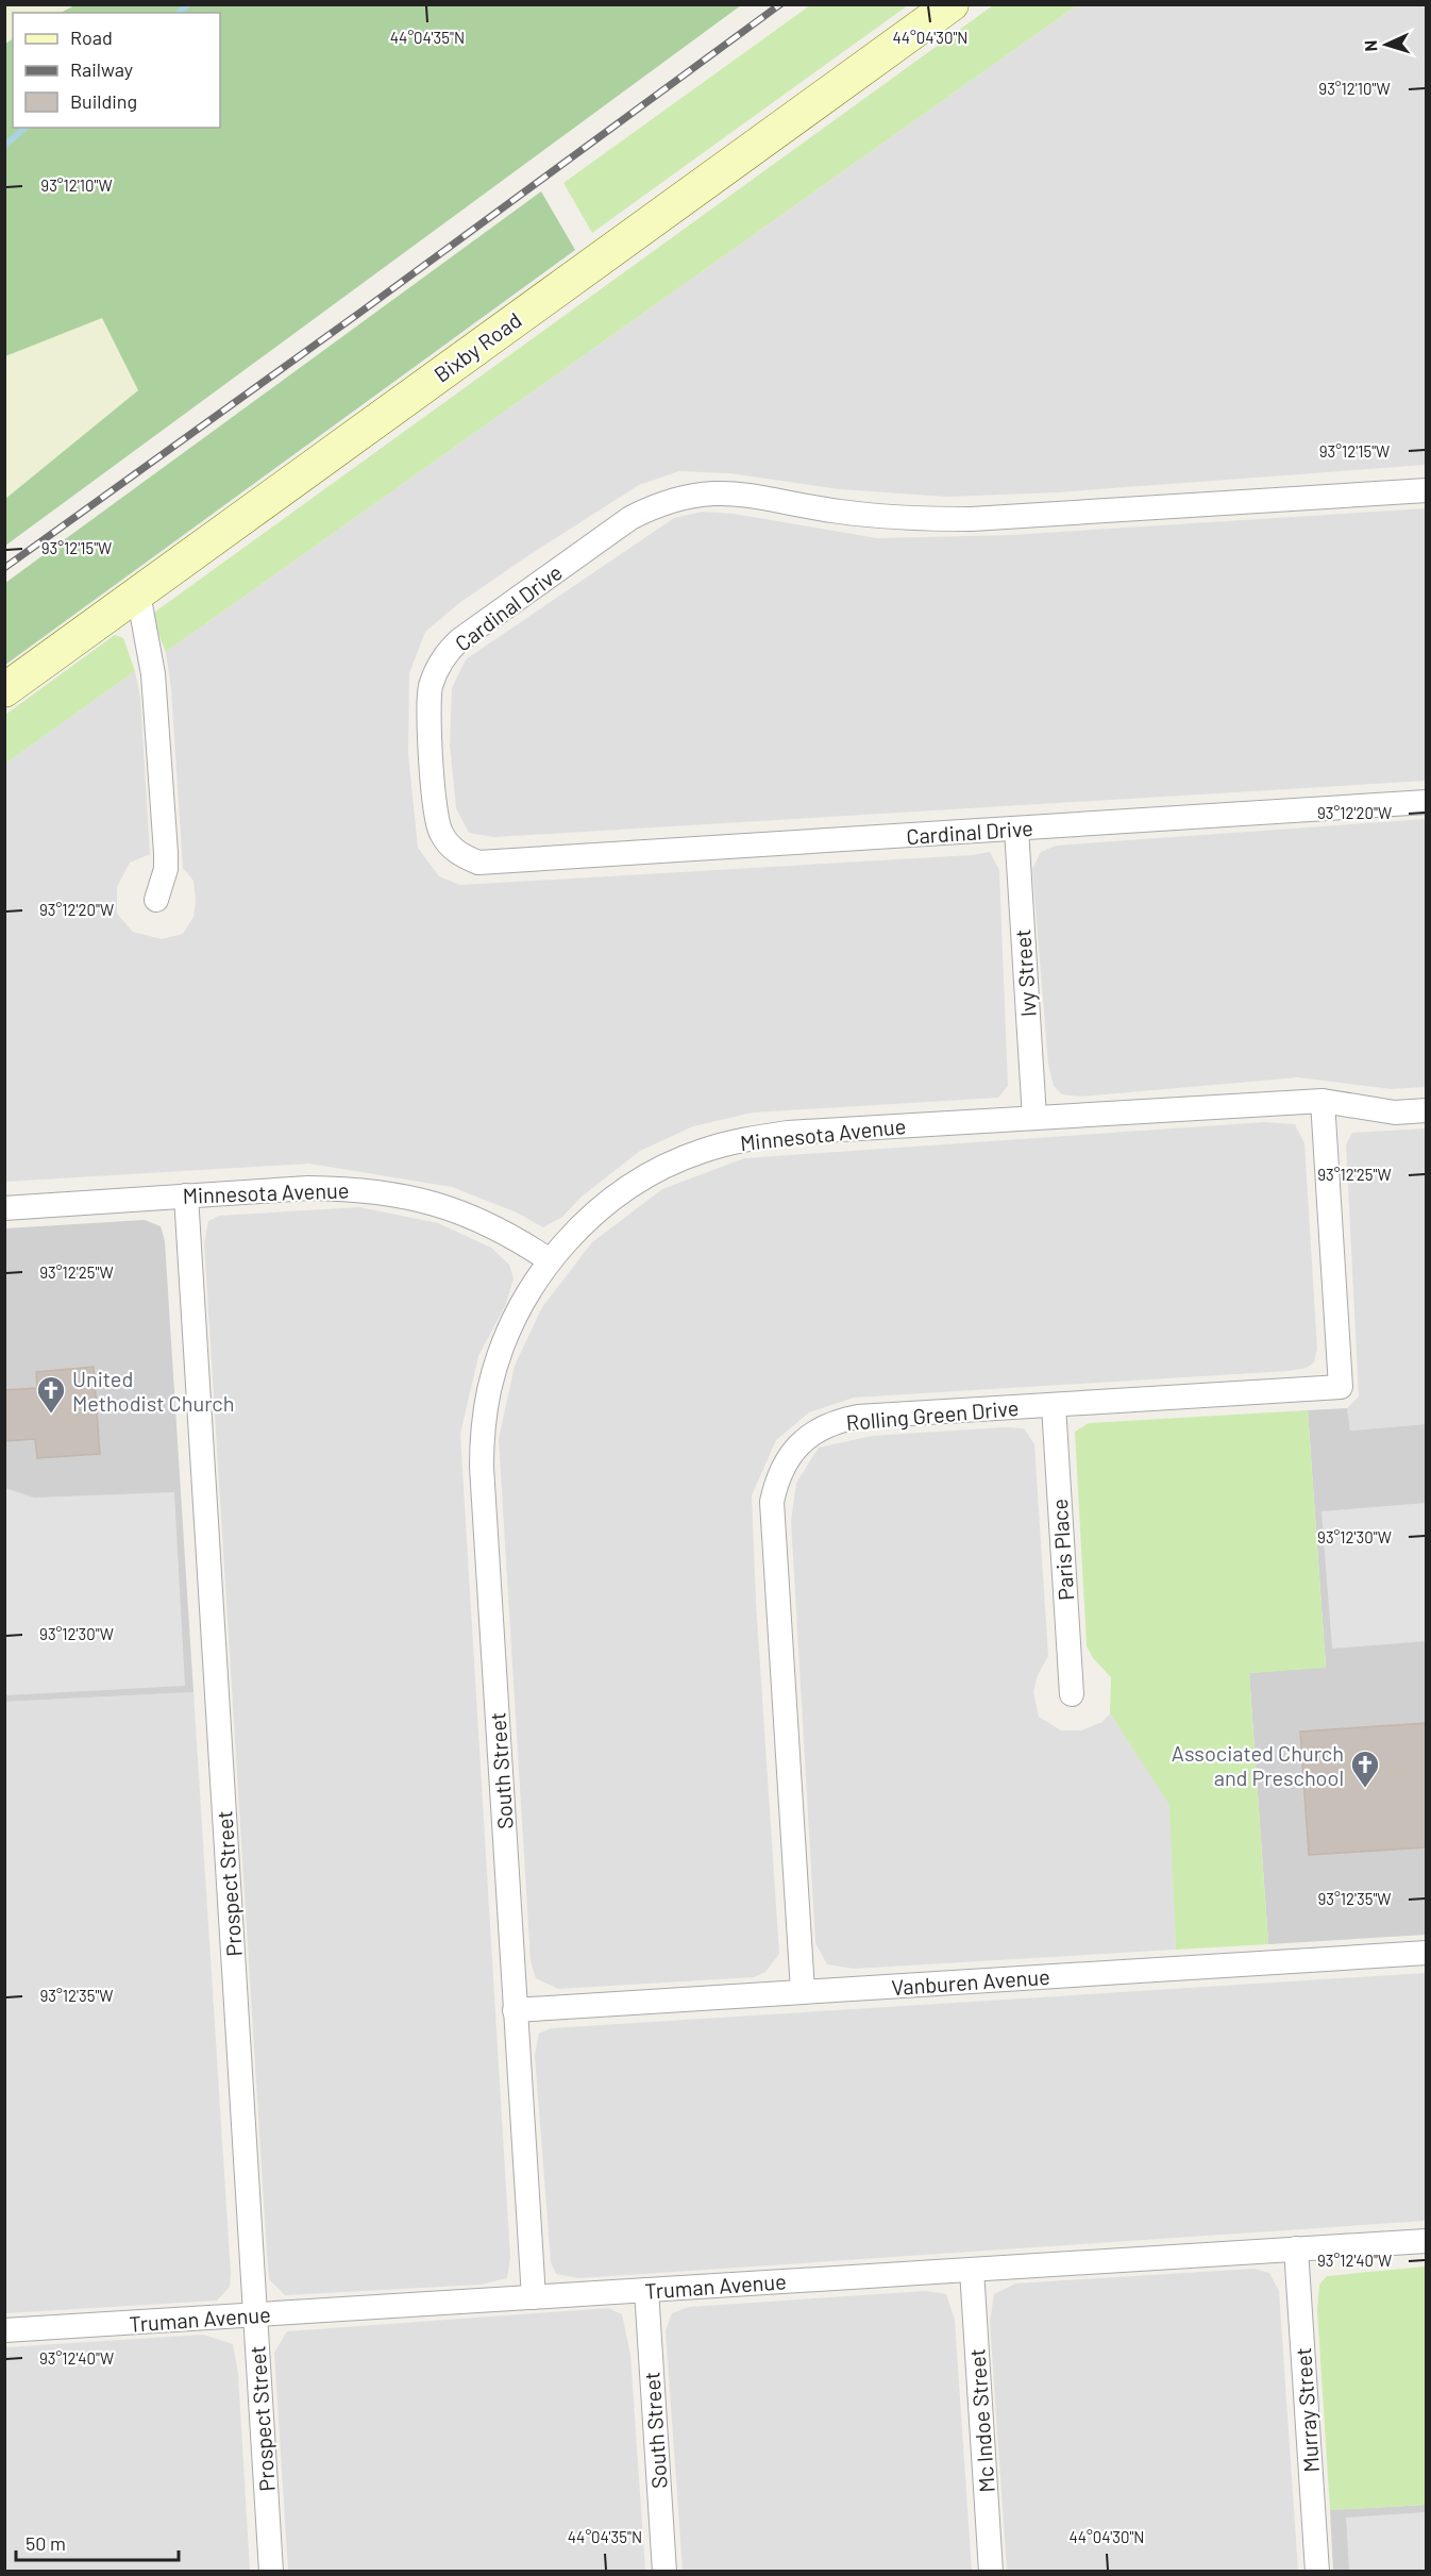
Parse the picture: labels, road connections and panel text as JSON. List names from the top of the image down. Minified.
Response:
{"streets":{"main road":["Bixby Road"],"street":["Cardinal Drive","Ivy Street","Minnesota Avenue","Rolling Green Drive","Paris Place","South Street","Prospect Street","Vanburen Avenue","Truman Avenue","Murray Street","Mc Indoe Street"]},"crossings":[["Cardinal Drive","Ivy Street"],["Ivy Street","Minnesota Avenue"],["Minnesota Avenue","Rolling Green Drive"],["Minnesota Avenue","South Street"],["Minnesota Avenue","Prospect Street"],["Rolling Green Drive","Paris Place"],["Rolling Green Drive","Vanburen Avenue"],["South Street","Vanburen Avenue"],["South Street","Truman Avenue"],["Prospect Street","Truman Avenue"],["Truman Avenue","Murray Street"],["Truman Avenue","Mc Indoe Street"]],"places":{"church":["United Methodist Church","Associated Church and Preschool"]},"legend":["Road","Railway","Building"],"scale_bar":"50 m","north":"left","coordinates":["44°04'35\"N","44°04'30\"N","93°12'10\"W","93°12'15\"W","93°12'20\"W","93°12'25\"W","93°12'30\"W","93°12'35\"W","93°12'40\"W"]}
